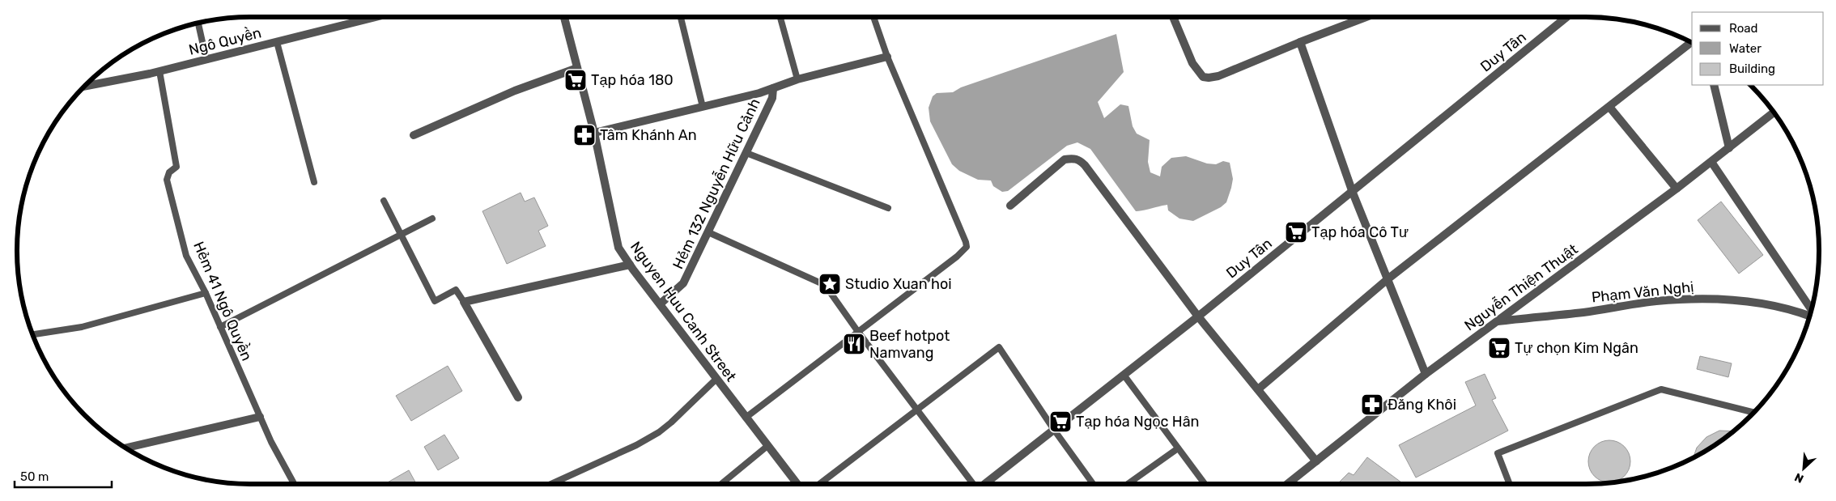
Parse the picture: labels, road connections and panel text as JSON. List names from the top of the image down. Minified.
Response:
{"streets":{"street":["Ngô Quyền","Duy Tân","Hẻm 132 Nguyễn Hữu Cảnh","Nguyễn Thiện Thuật","Phạm Văn Nghị","Nguyen Huu Canh Street"],"lane":["Hẻm 41 Ngô Quyền"]},"crossings":[["Ngô Quyền","Hẻm 41 Ngô Quyền"],["Hẻm 132 Nguyễn Hữu Cảnh","Nguyen Huu Canh Street"],["Nguyễn Thiện Thuật","Phạm Văn Nghị"]],"places":{"supermarket":["Tạp hóa 180","Tạp hóa Cô Tư","Tự chọn Kim Ngân","Tạp hóa Ngọc Hân"],"pharmacy":["Tâm Khánh An","Đăng Khôi"],"place":["Studio Xuan hoi"],"restaurant":["Beef hotpot Namvang"]},"legend":["Road","Water","Building"],"scale_bar":"50 m","north":"bottom left"}
